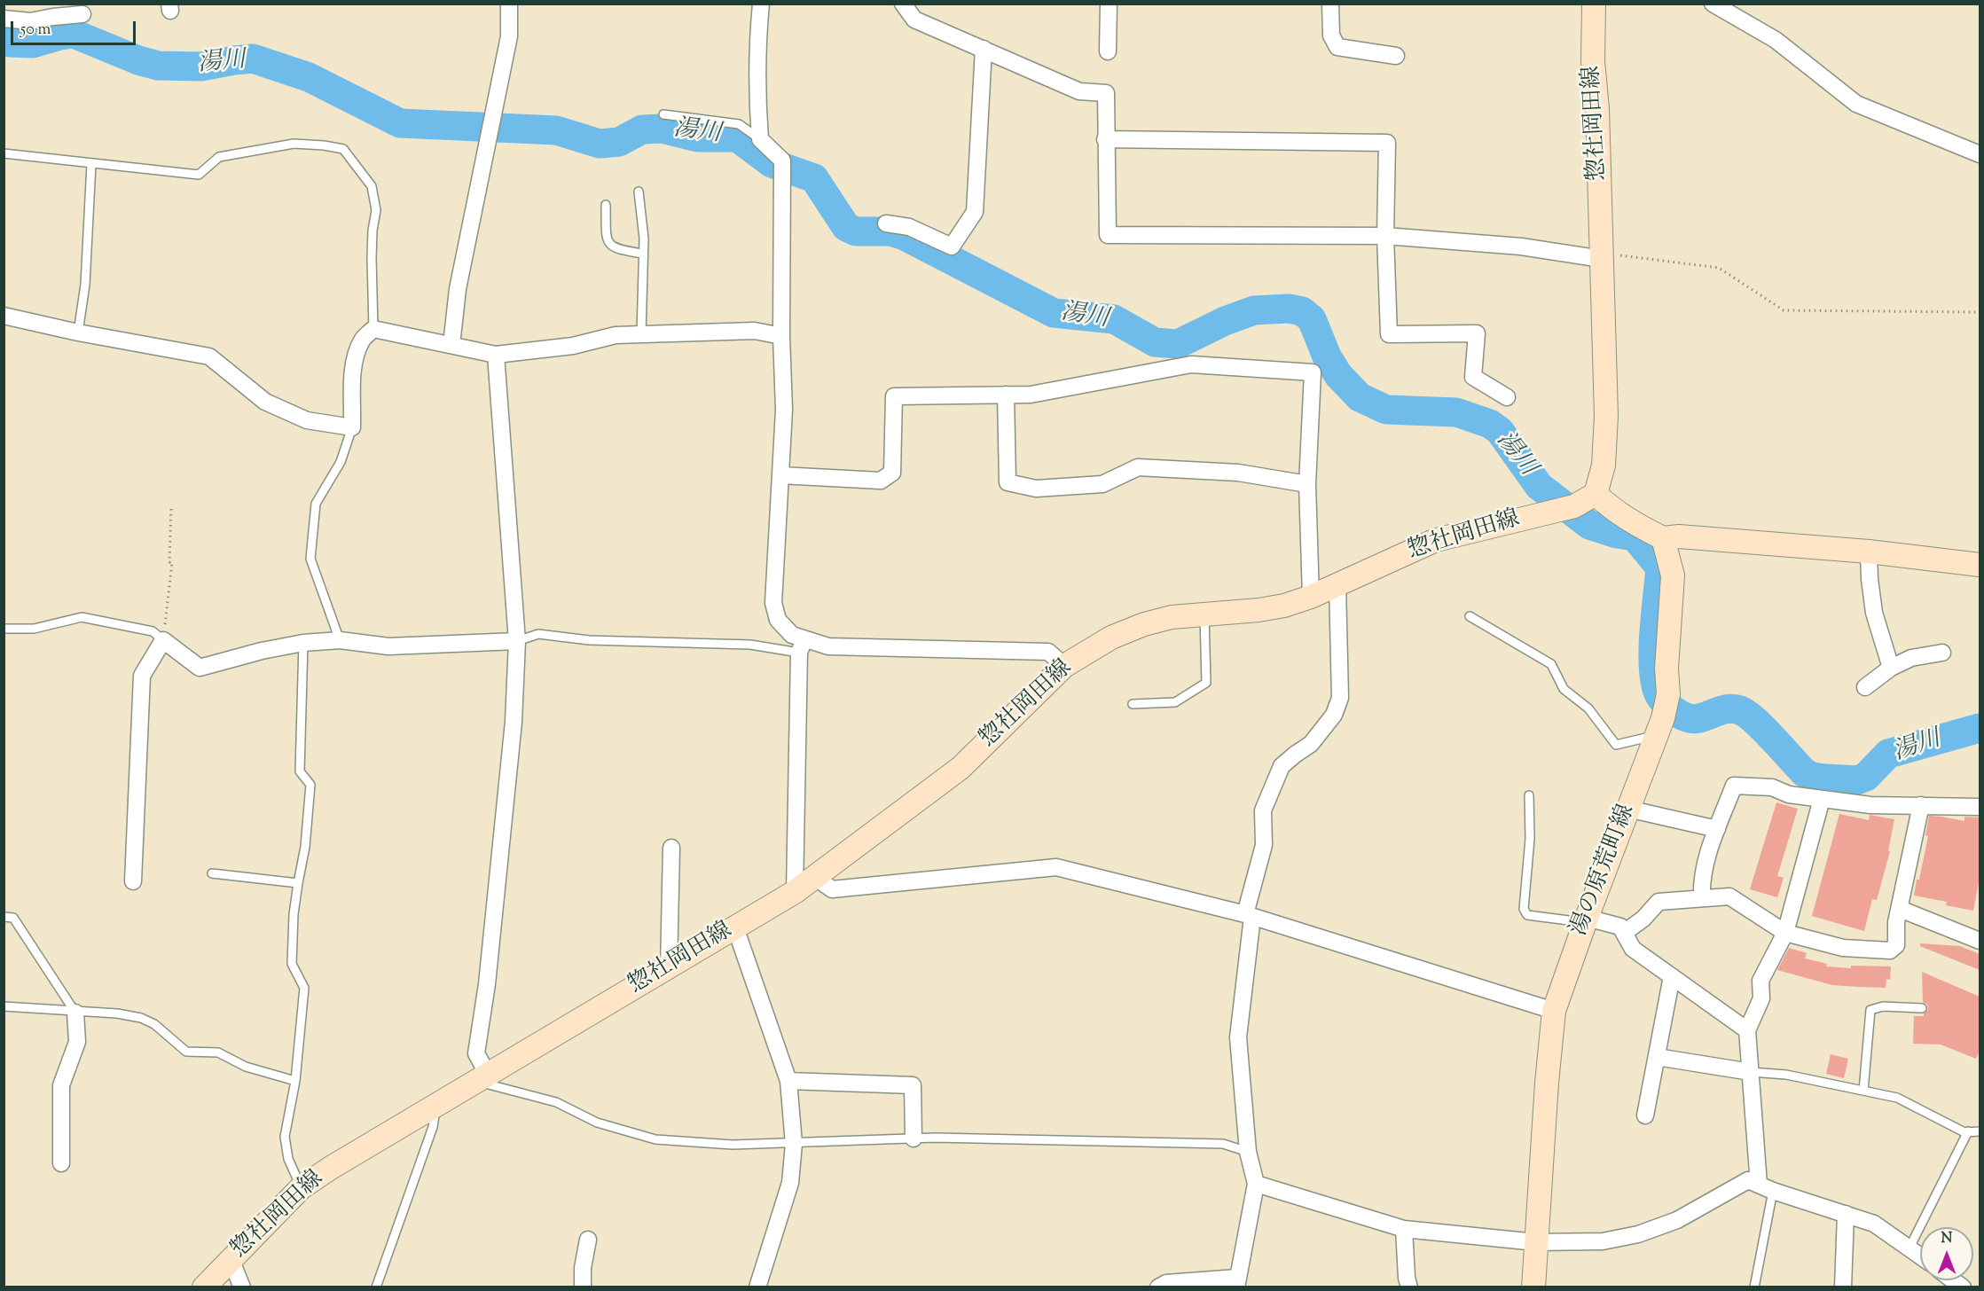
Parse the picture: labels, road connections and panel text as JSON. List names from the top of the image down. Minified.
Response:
{"streets":{"main road":["惣社岡田線","湯の原荒町線"]},"water":["湯川"],"scale_bar":"50 m","north":"top"}
